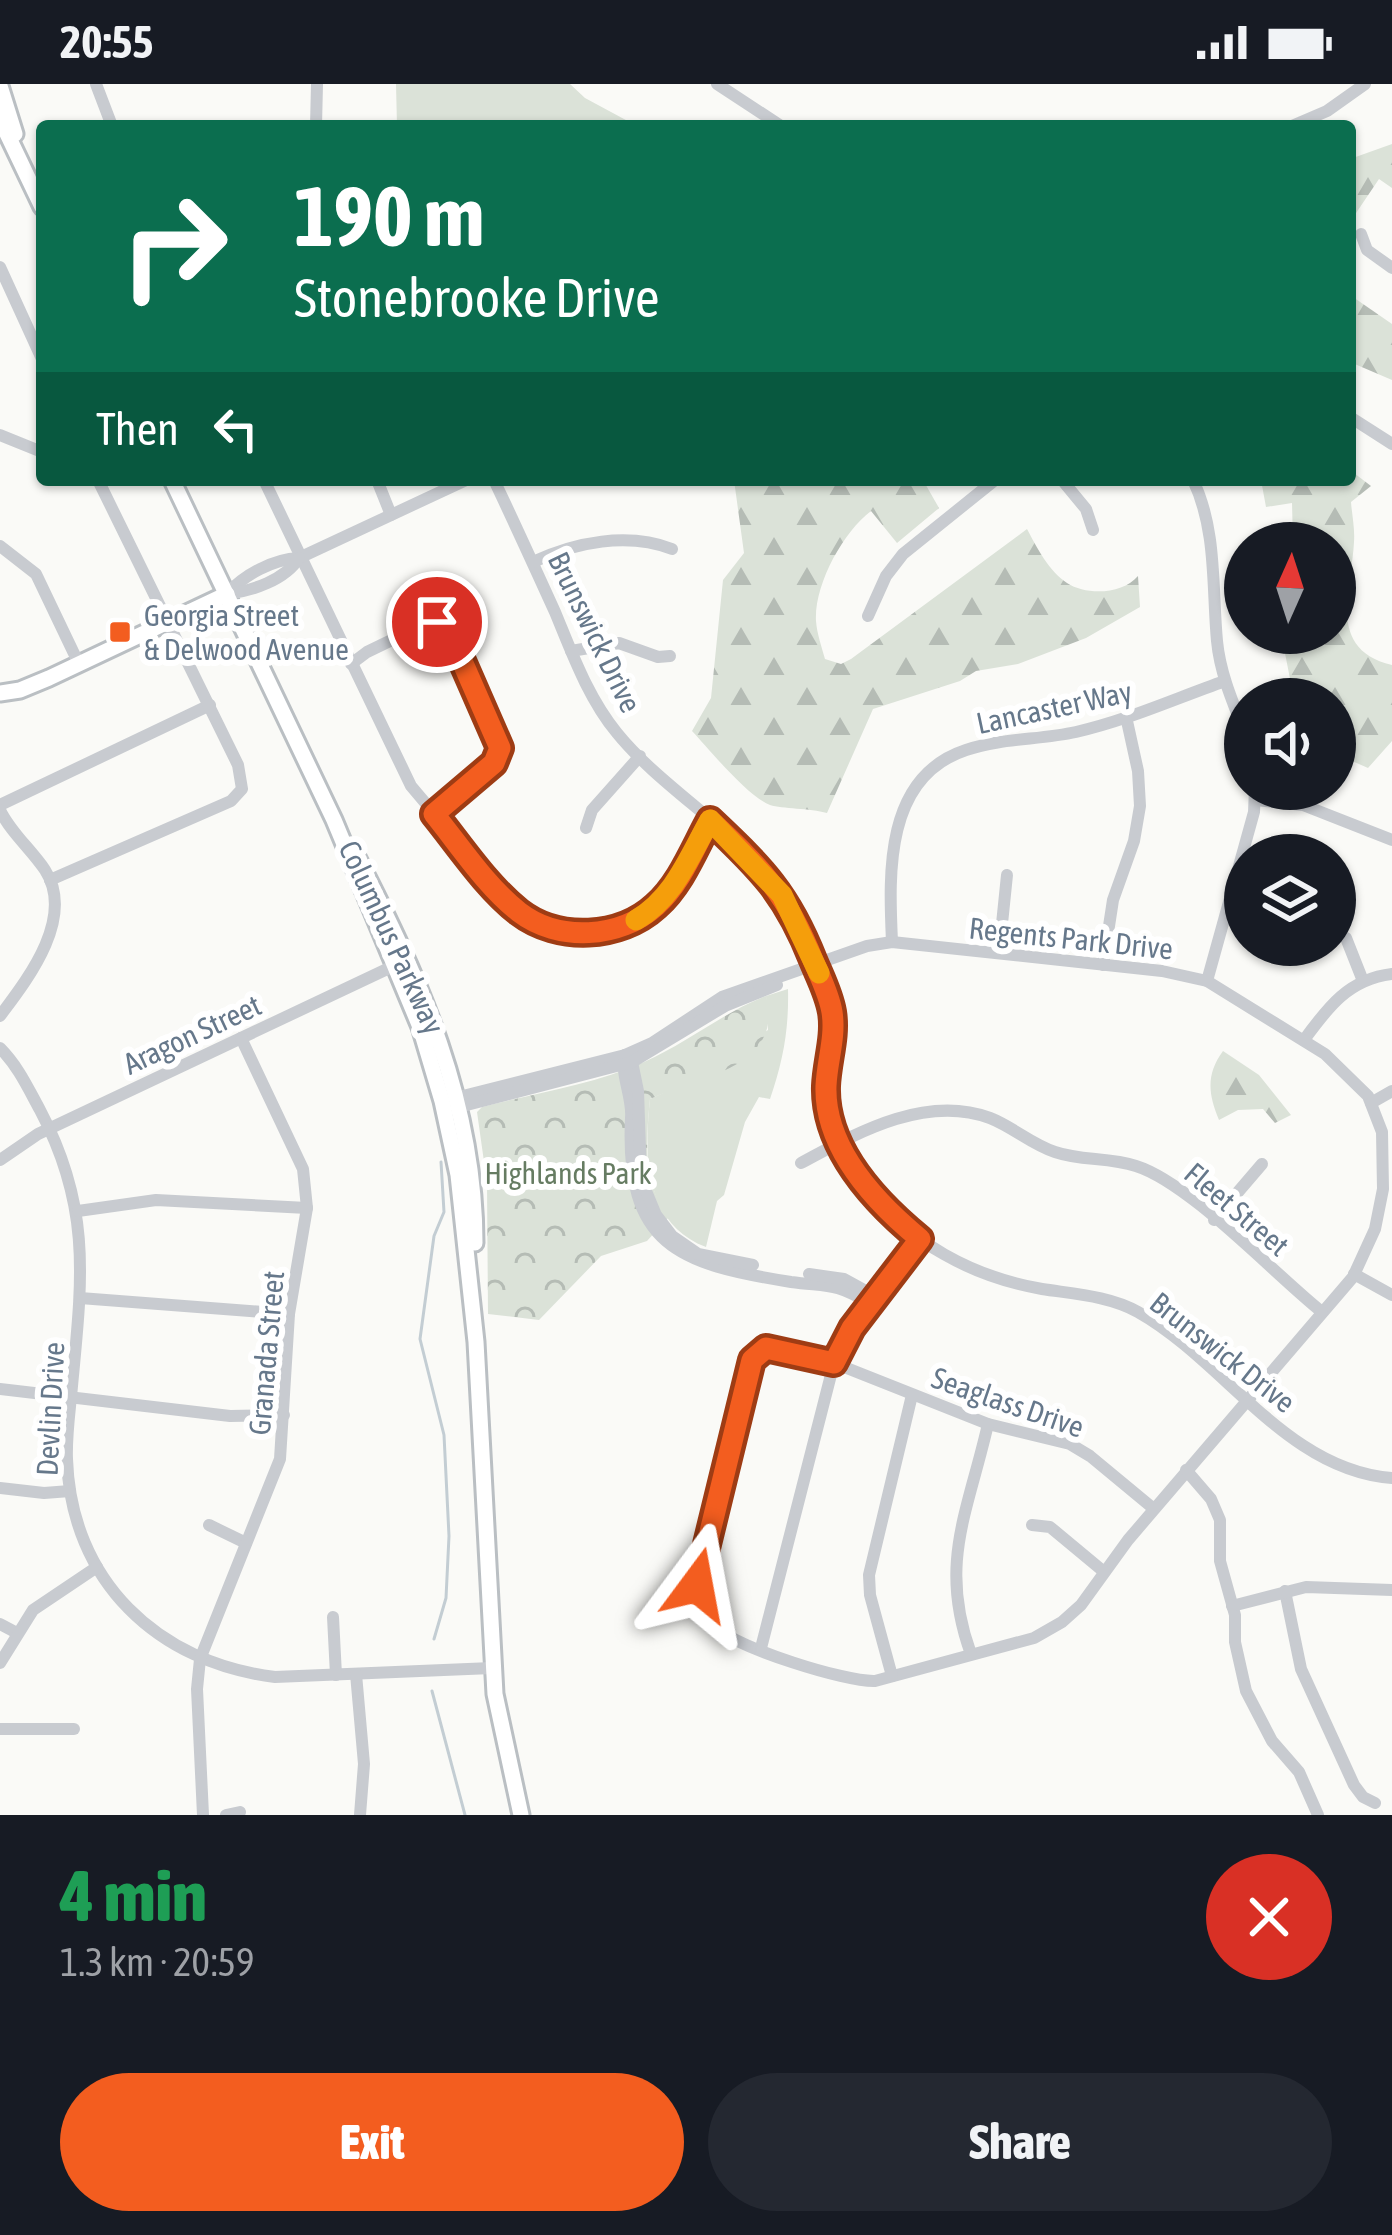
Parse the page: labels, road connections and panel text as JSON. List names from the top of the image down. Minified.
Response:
{"streets":{"main road":["Columbus Parkway"],"street":["Brunswick Drive","Lancaster Way","Regents Park Drive","Aragon Street","Fleet Street","Granada Street","Seaglass Drive","Devlin Drive"]},"crossings":[["Brunswick Drive","Regents Park Drive"],["Brunswick Drive","Fleet Street"],["Lancaster Way","Regents Park Drive"],["Columbus Parkway","Regents Park Drive"],["Columbus Parkway","Aragon Street"],["Columbus Parkway","Devlin Drive"],["Aragon Street","Granada Street"],["Aragon Street","Devlin Drive"],["Granada Street","Devlin Drive"]],"parks":["Highlands Park"],"places":{"transit":["Georgia Street & Delwood Avenue"]},"north":"top","page":{"status":"20:55","turn":["190 m","Stonebrooke Drive"],"then":"Then","heading":["4 min","1.3 km · 20:59"],"buttons":["Exit","Share"]}}
